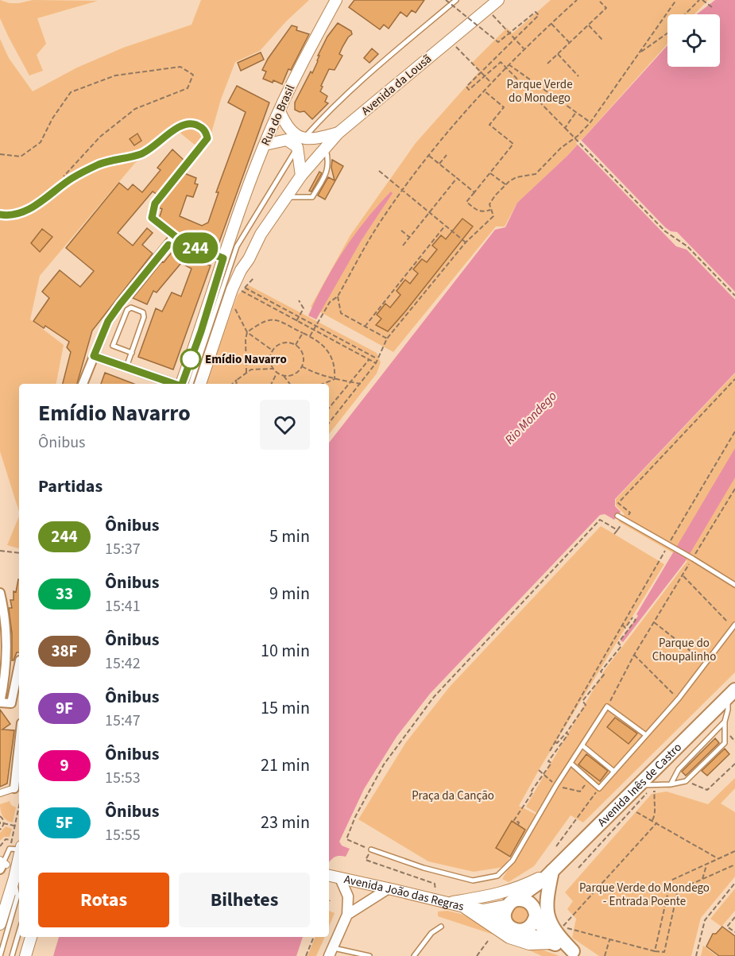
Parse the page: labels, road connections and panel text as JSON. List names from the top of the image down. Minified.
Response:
{"streets":{"main road":["Avenida da Lousã","Rua do Brasil","Avenida Inês de Castro","Avenida João das Regras"]},"crossings":[["Avenida da Lousã","Rua do Brasil"],["Avenida Inês de Castro","Avenida João das Regras"]],"water":["Rio Mondego"],"parks":["Parque Verde do Mondego","Parque do Choupalinho","Praça da Canção","Parque Verde do Mondego - Entrada Poente"],"places":["Emídio Navarro"],"lines":["bus line 244"],"page":{"on_map":"244","heading":[["Emídio Navarro","Ônibus"],"Partidas"],"list":[{"mark":"244","name":"Ônibus","note":"15:37","value":"5 min"},{"mark":"33","name":"Ônibus","note":"15:41","value":"9 min"},{"mark":"38F","name":"Ônibus","note":"15:42","value":"10 min"},{"mark":"9F","name":"Ônibus","note":"15:47","value":"15 min"},{"mark":"9","name":"Ônibus","note":"15:53","value":"21 min"},{"mark":"5F","name":"Ônibus","note":"15:55","value":"23 min"}],"buttons":["Rotas","Bilhetes"]}}
